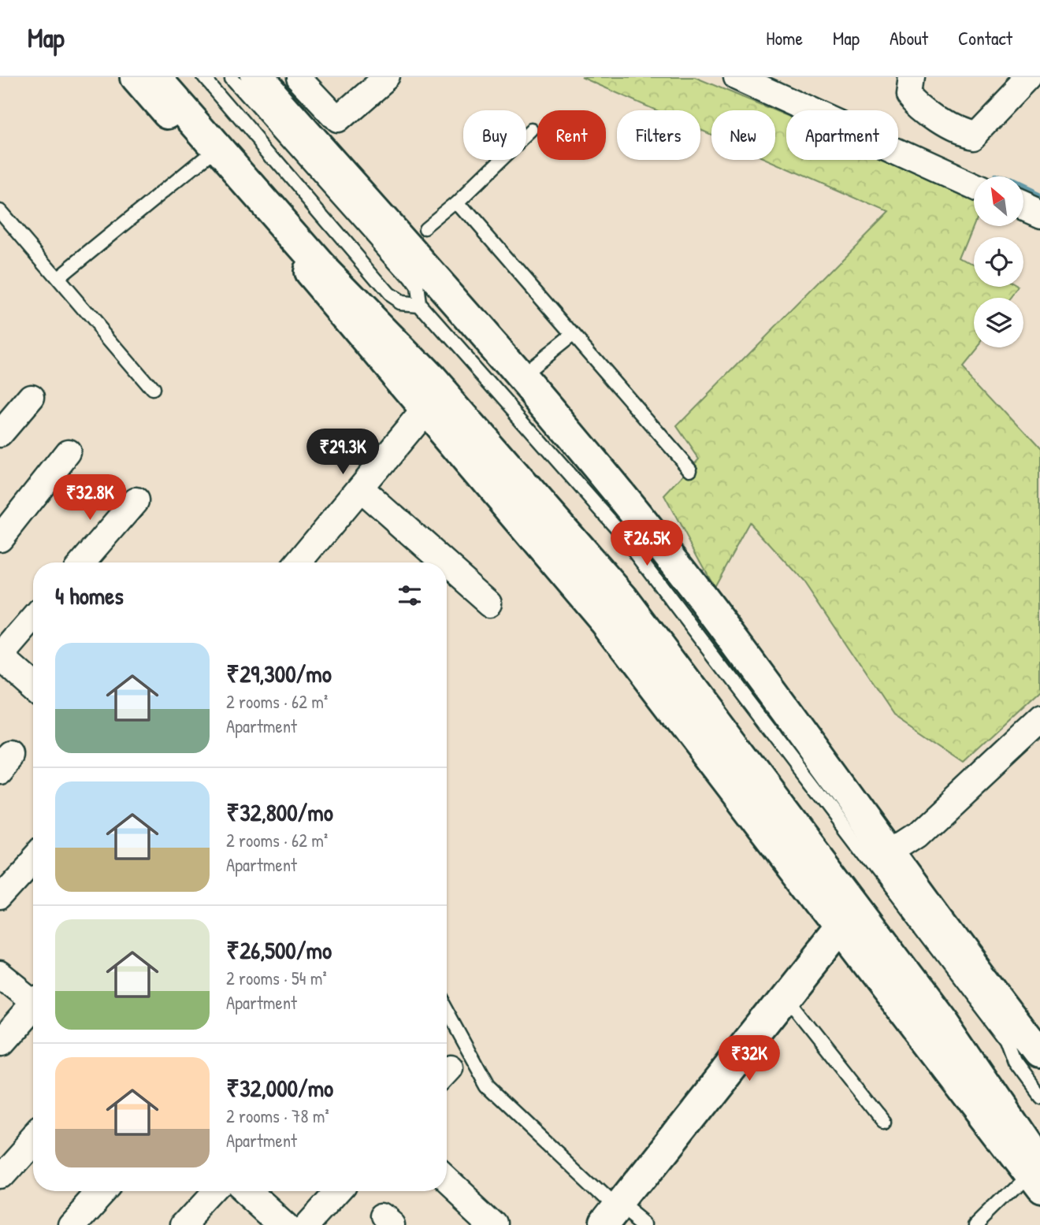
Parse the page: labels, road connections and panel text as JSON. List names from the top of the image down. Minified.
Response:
{"north":"top left","page":{"header":"Map","nav":["Home","Map","About","Contact"],"chip":["Buy","Rent","Filters","New","Apartment"],"price":["₹29.3K","₹32.8K","₹26.5K","₹32K"],"heading":"4 homes","list":[{"name":"₹29,300/mo","note":"2 rooms · 62 m² · Apartment"},{"name":"₹32,800/mo","note":"2 rooms · 62 m² · Apartment"},{"name":"₹26,500/mo","note":"2 rooms · 54 m² · Apartment"},{"name":"₹32,000/mo","note":"2 rooms · 78 m² · Apartment"}]}}
